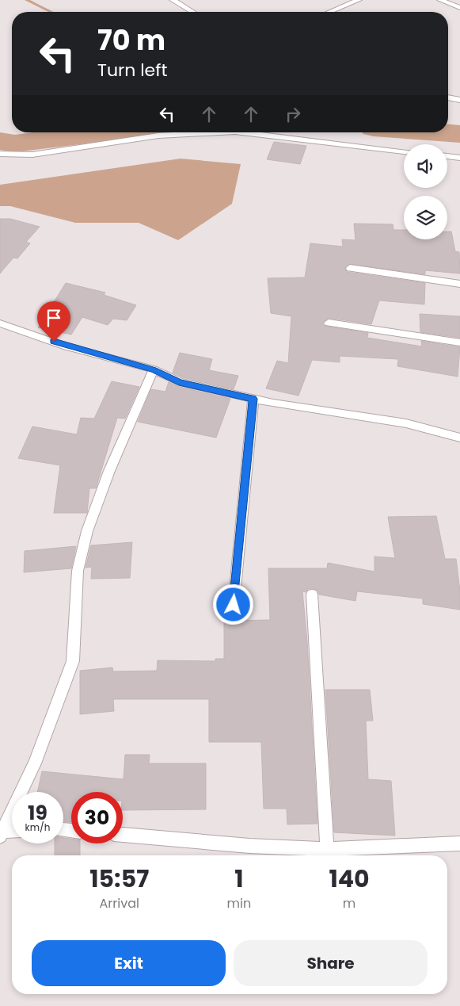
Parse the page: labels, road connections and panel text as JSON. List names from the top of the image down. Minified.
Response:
{"page":{"turn":["70 m","Turn left"],"speed":"19 km/h","limit":"30","eta":["15:57","Arrival","1","min","140","m"],"buttons":["Exit","Share"]}}
